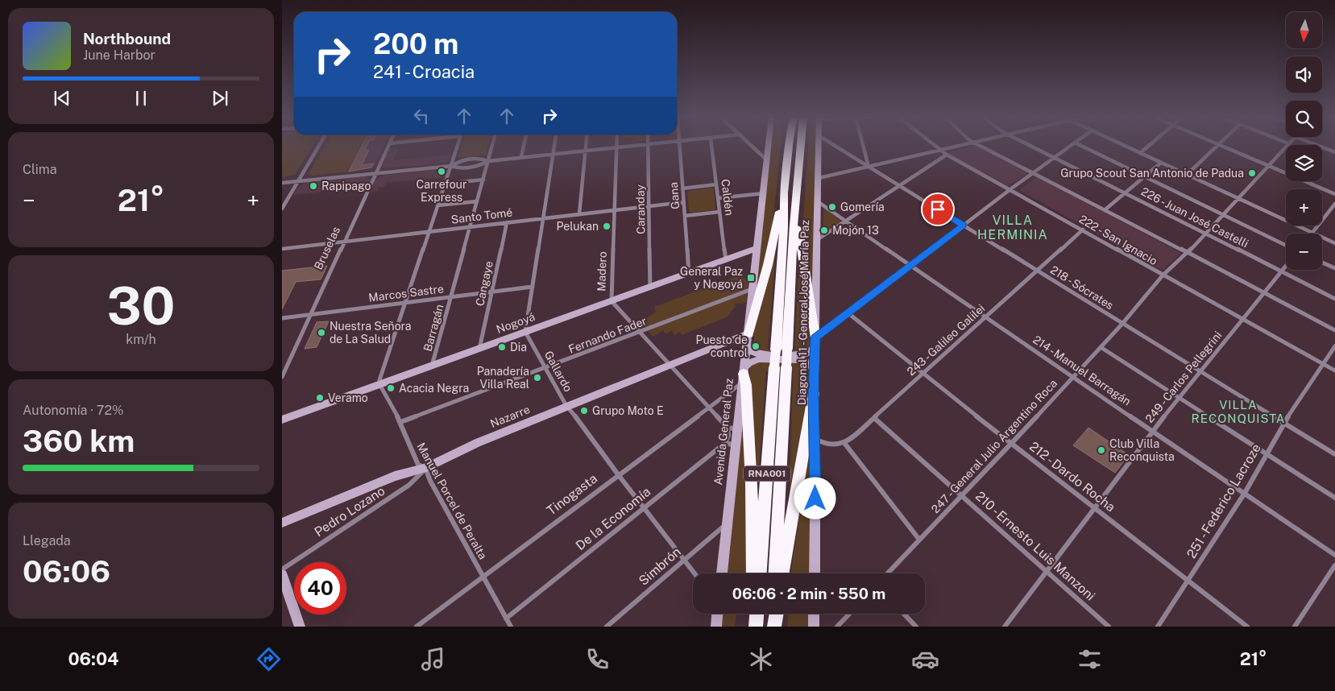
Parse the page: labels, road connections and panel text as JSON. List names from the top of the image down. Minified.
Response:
{"streets":{"highway":["RNA001"],"street":["Gana","Caldén","Caranday","Santo Tomé","226 - Juan José Castelli","222 - San Ignacio","Bruselas","Madero","Cangaye","218 - Sócrates","Marcos Sastre","Diagonal 11 - General José María Paz","Nogoyá","Barragán","Fernando Fader","243 - Galileo Galilei","214 - Manuel Barragán","Gallardo","249 - Carlos Pellegrini","Nazarre","Avenida General Paz","247 - General Julio Argentino Roca","212 - Dardo Rocha","Tinogasta","Manuel Porcel de Peralta","251 - Federico Lacroze","Pedro Lozano","De la Economía","210 - Ernesto Luis Manzoni","Simbrón"]},"crossings":[["Gana","Santo Tomé"],["Gana","Nogoyá"],["Caldén","Nogoyá"],["Caranday","Santo Tomé"],["Caranday","Nogoyá"],["Santo Tomé","Bruselas"],["Santo Tomé","Madero"],["Santo Tomé","Cangaye"],["Santo Tomé","Barragán"],["226 - Juan José Castelli","249 - Carlos Pellegrini"],["226 - Juan José Castelli","247 - General Julio Argentino Roca"],["222 - San Ignacio","243 - Galileo Galilei"],["222 - San Ignacio","249 - Carlos Pellegrini"],["222 - San Ignacio","247 - General Julio Argentino Roca"],["222 - San Ignacio","251 - Federico Lacroze"],["Bruselas","Marcos Sastre"],["Madero","Nogoyá"],["Madero","Fernando Fader"],["Madero","Nazarre"],["Madero","Tinogasta"],["Cangaye","Marcos Sastre"],["Cangaye","Nogoyá"],["218 - Sócrates","243 - Galileo Galilei"],["218 - Sócrates","249 - Carlos Pellegrini"],["218 - Sócrates","247 - General Julio Argentino Roca"],["218 - Sócrates","251 - Federico Lacroze"],["Marcos Sastre","Barragán"],["Diagonal 11 - General José María Paz","214 - Manuel Barragán"],["Nogoyá","Barragán"],["Nogoyá","Gallardo"],["Nogoyá","Avenida General Paz"],["Nogoyá","Manuel Porcel de Peralta"],["Fernando Fader","Gallardo"],["Fernando Fader","Avenida General Paz"],["Fernando Fader","Manuel Porcel de Peralta"],["243 - Galileo Galilei","214 - Manuel Barragán"],["243 - Galileo Galilei","212 - Dardo Rocha"],["243 - Galileo Galilei","210 - Ernesto Luis Manzoni"],["214 - Manuel Barragán","249 - Carlos Pellegrini"],["214 - Manuel Barragán","247 - General Julio Argentino Roca"],["214 - Manuel Barragán","251 - Federico Lacroze"],["Gallardo","Nazarre"],["Gallardo","Tinogasta"],["Gallardo","De la Economía"],["Gallardo","Simbrón"],["249 - Carlos Pellegrini","212 - Dardo Rocha"],["249 - Carlos Pellegrini","210 - Ernesto Luis Manzoni"],["Nazarre","Avenida General Paz"],["Nazarre","Manuel Porcel de Peralta"],["Nazarre","Pedro Lozano"],["Avenida General Paz","Tinogasta"],["Avenida General Paz","Simbrón"],["247 - General Julio Argentino Roca","212 - Dardo Rocha"],["247 - General Julio Argentino Roca","210 - Ernesto Luis Manzoni"],["212 - Dardo Rocha","251 - Federico Lacroze"],["Tinogasta","Manuel Porcel de Peralta"],["Manuel Porcel de Peralta","Pedro Lozano"],["Manuel Porcel de Peralta","De la Economía"]],"districts":["VILLA HERMINIA","VILLA RECONQUISTA"],"places":{"other":["Carrefour Express","Grupo Scout San Antonio de Padua","Rapipago","Gomería","Pelukan","Mojón 13","Nuestra Señora de La Salud","Puesto de control","Dia","Panadería Villa Real","Acacia Negra","Veramo","Grupo Moto E","Club Villa Reconquista"],"transit":["General Paz y Nogoyá"]},"north":"bottom","page":{"map_buttons":["+","−"],"turn":["200 m","241 - Croacia"],"song":["Northbound","June Harbor"],"tile":["Clima",["30","km/h"],["Autonomía · 72%","360 km"],["Llegada","06:06"]],"heat":["−","21°","+"],"limit":"40","trip":"06:06 · 2 min · 550 m","tabs":["06:04","21°"]}}
